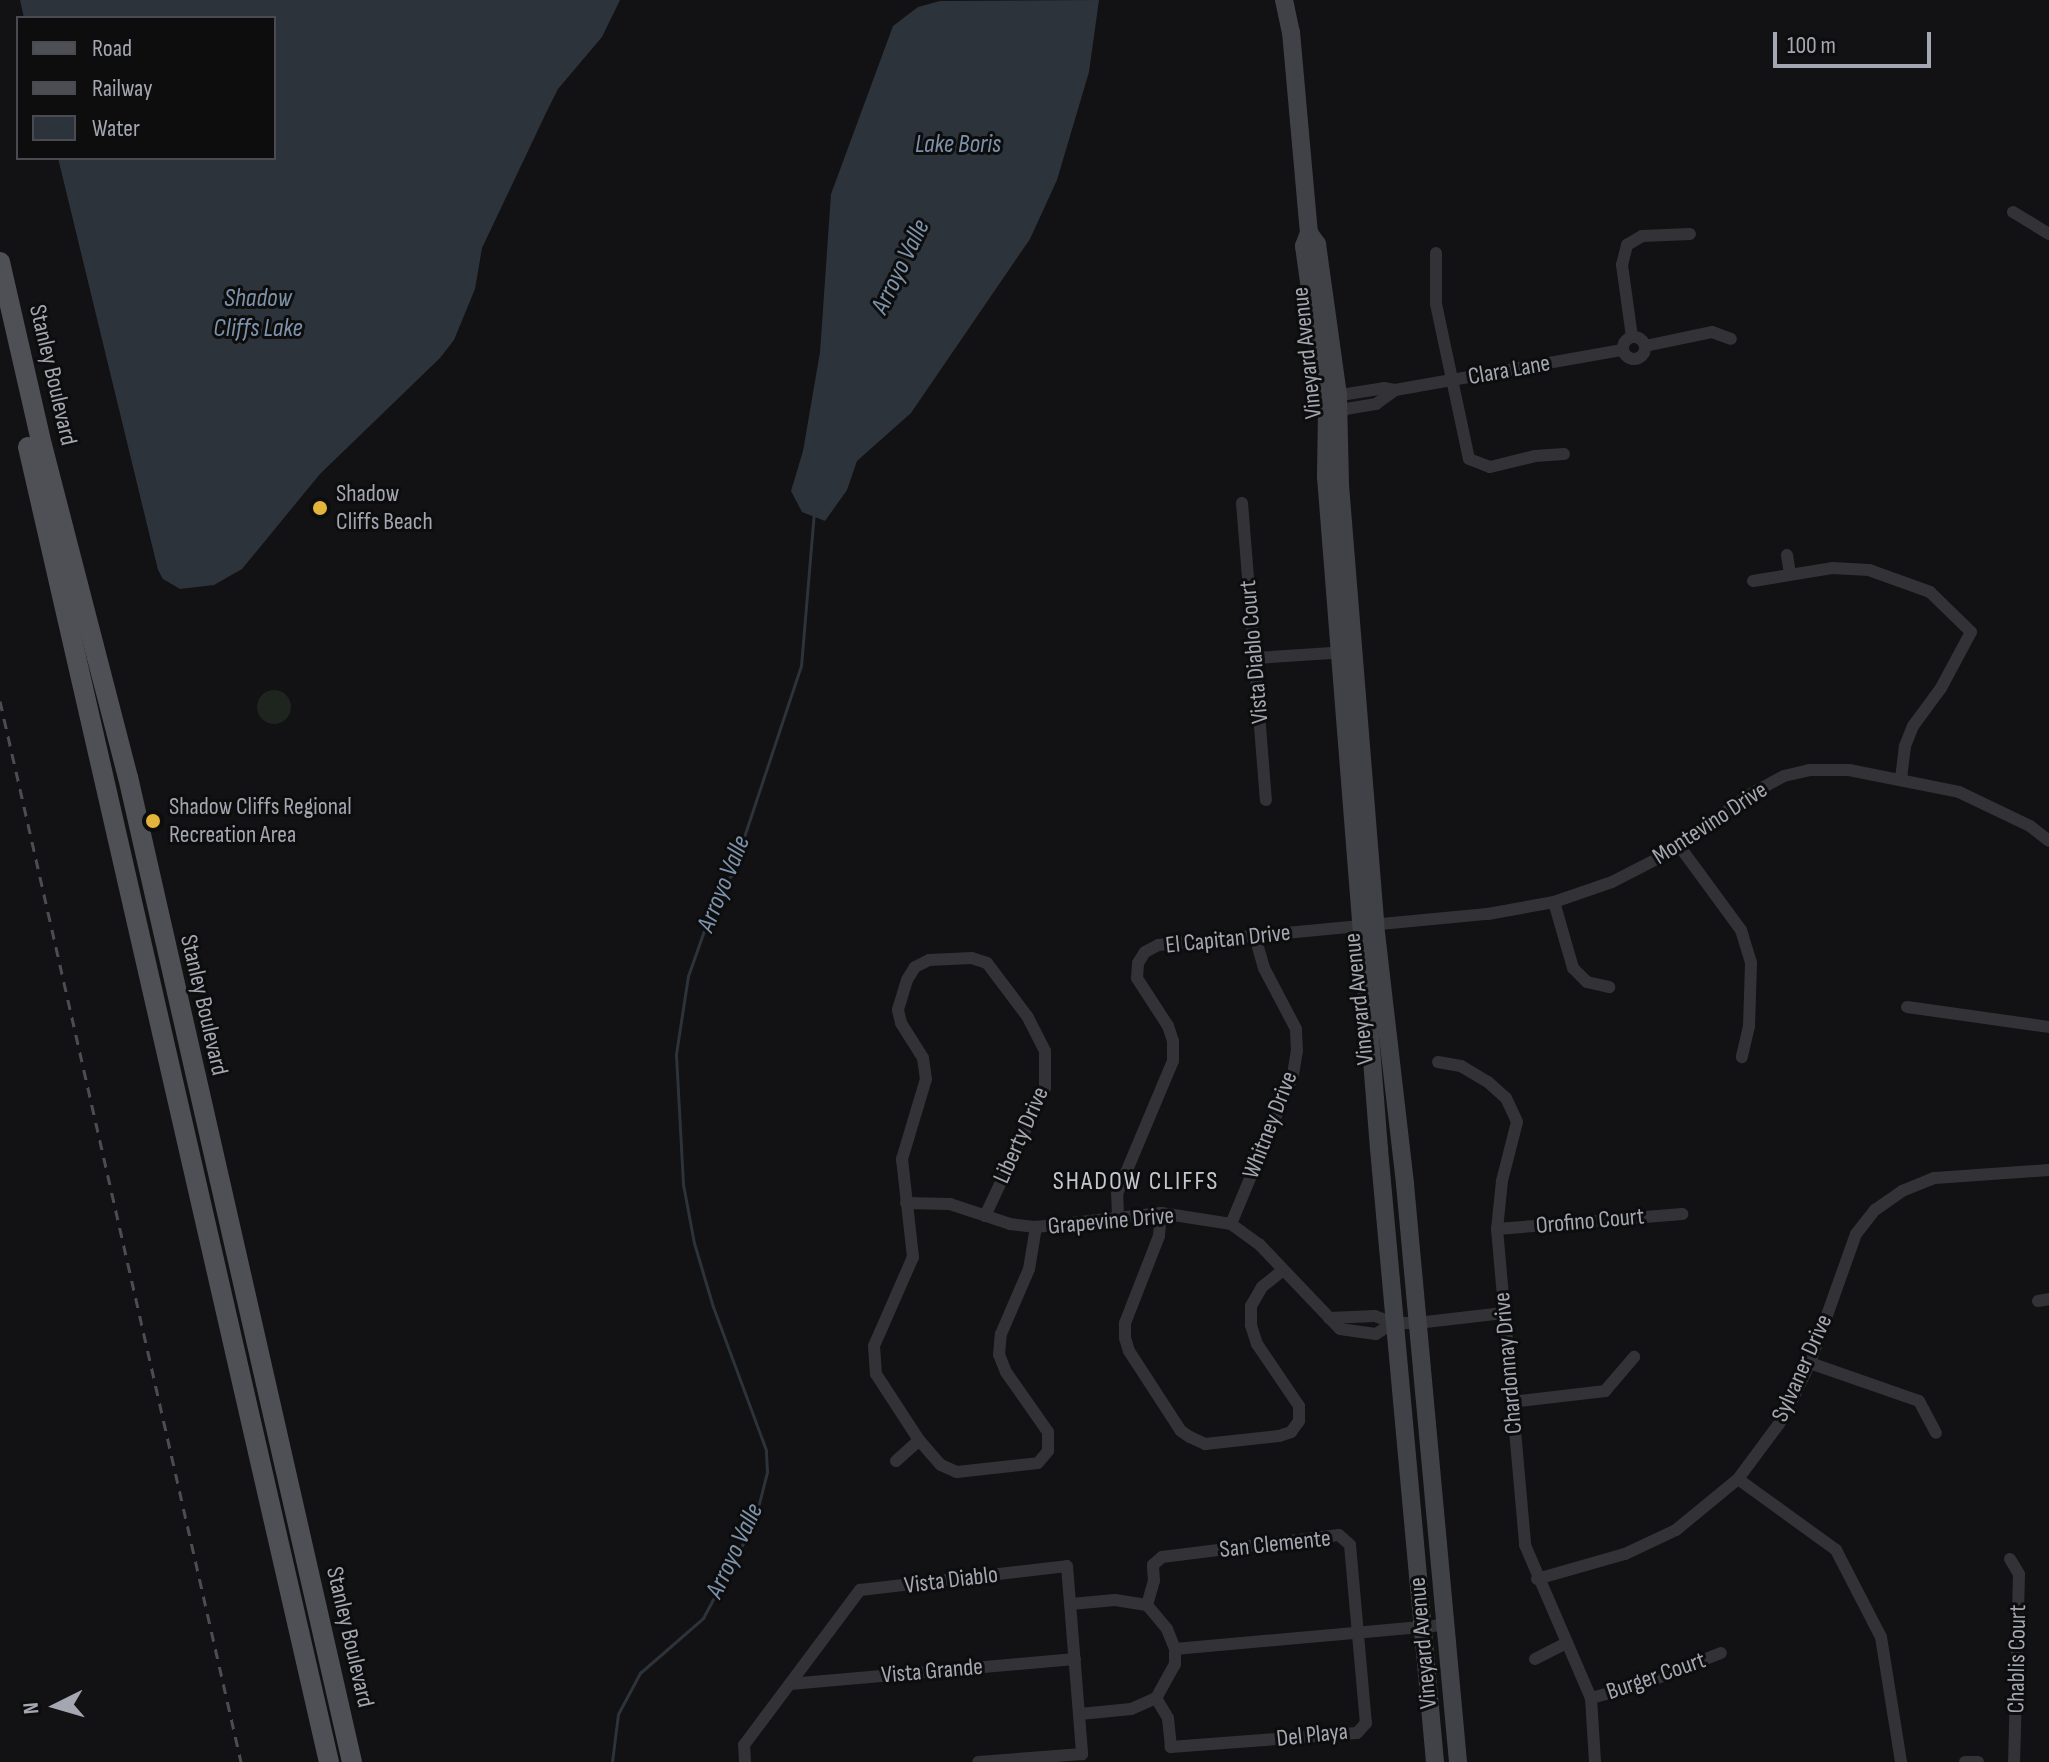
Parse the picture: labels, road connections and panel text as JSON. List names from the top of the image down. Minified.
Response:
{"streets":{"main road":["Stanley Boulevard"],"street":["Vineyard Avenue","Clara Lane","Vista Diablo Court","Montevino Drive","El Capitan Drive","Whitney Drive","Liberty Drive","Grapevine Drive","Orofino Court","Chardonnay Drive","Sylvaner Drive","San Clemente","Vista Diablo","Chablis Court","Vista Grande","Burger Court","Del Playa"]},"crossings":[["Vineyard Avenue","Clara Lane"],["Vineyard Avenue","Montevino Drive"],["Vineyard Avenue","El Capitan Drive"],["Vineyard Avenue","Grapevine Drive"],["Montevino Drive","El Capitan Drive"],["El Capitan Drive","Whitney Drive"],["El Capitan Drive","Grapevine Drive"],["Whitney Drive","Grapevine Drive"],["Liberty Drive","Grapevine Drive"],["Grapevine Drive","Chardonnay Drive"],["Orofino Court","Chardonnay Drive"],["Chardonnay Drive","Sylvaner Drive"],["Chardonnay Drive","Burger Court"],["San Clemente","Vista Diablo"],["San Clemente","Vista Grande"],["San Clemente","Del Playa"],["Vista Diablo","Vista Grande"],["Vista Diablo","Del Playa"],["Vista Grande","Del Playa"]],"districts":["SHADOW CLIFFS"],"water":["Lake Boris","Arroyo Valle","Shadow Cliffs Lake"],"places":["Shadow Cliffs Beach","Shadow Cliffs Regional Recreation Area"],"legend":["Road","Railway","Water"],"scale_bar":"100 m","north":"left"}
